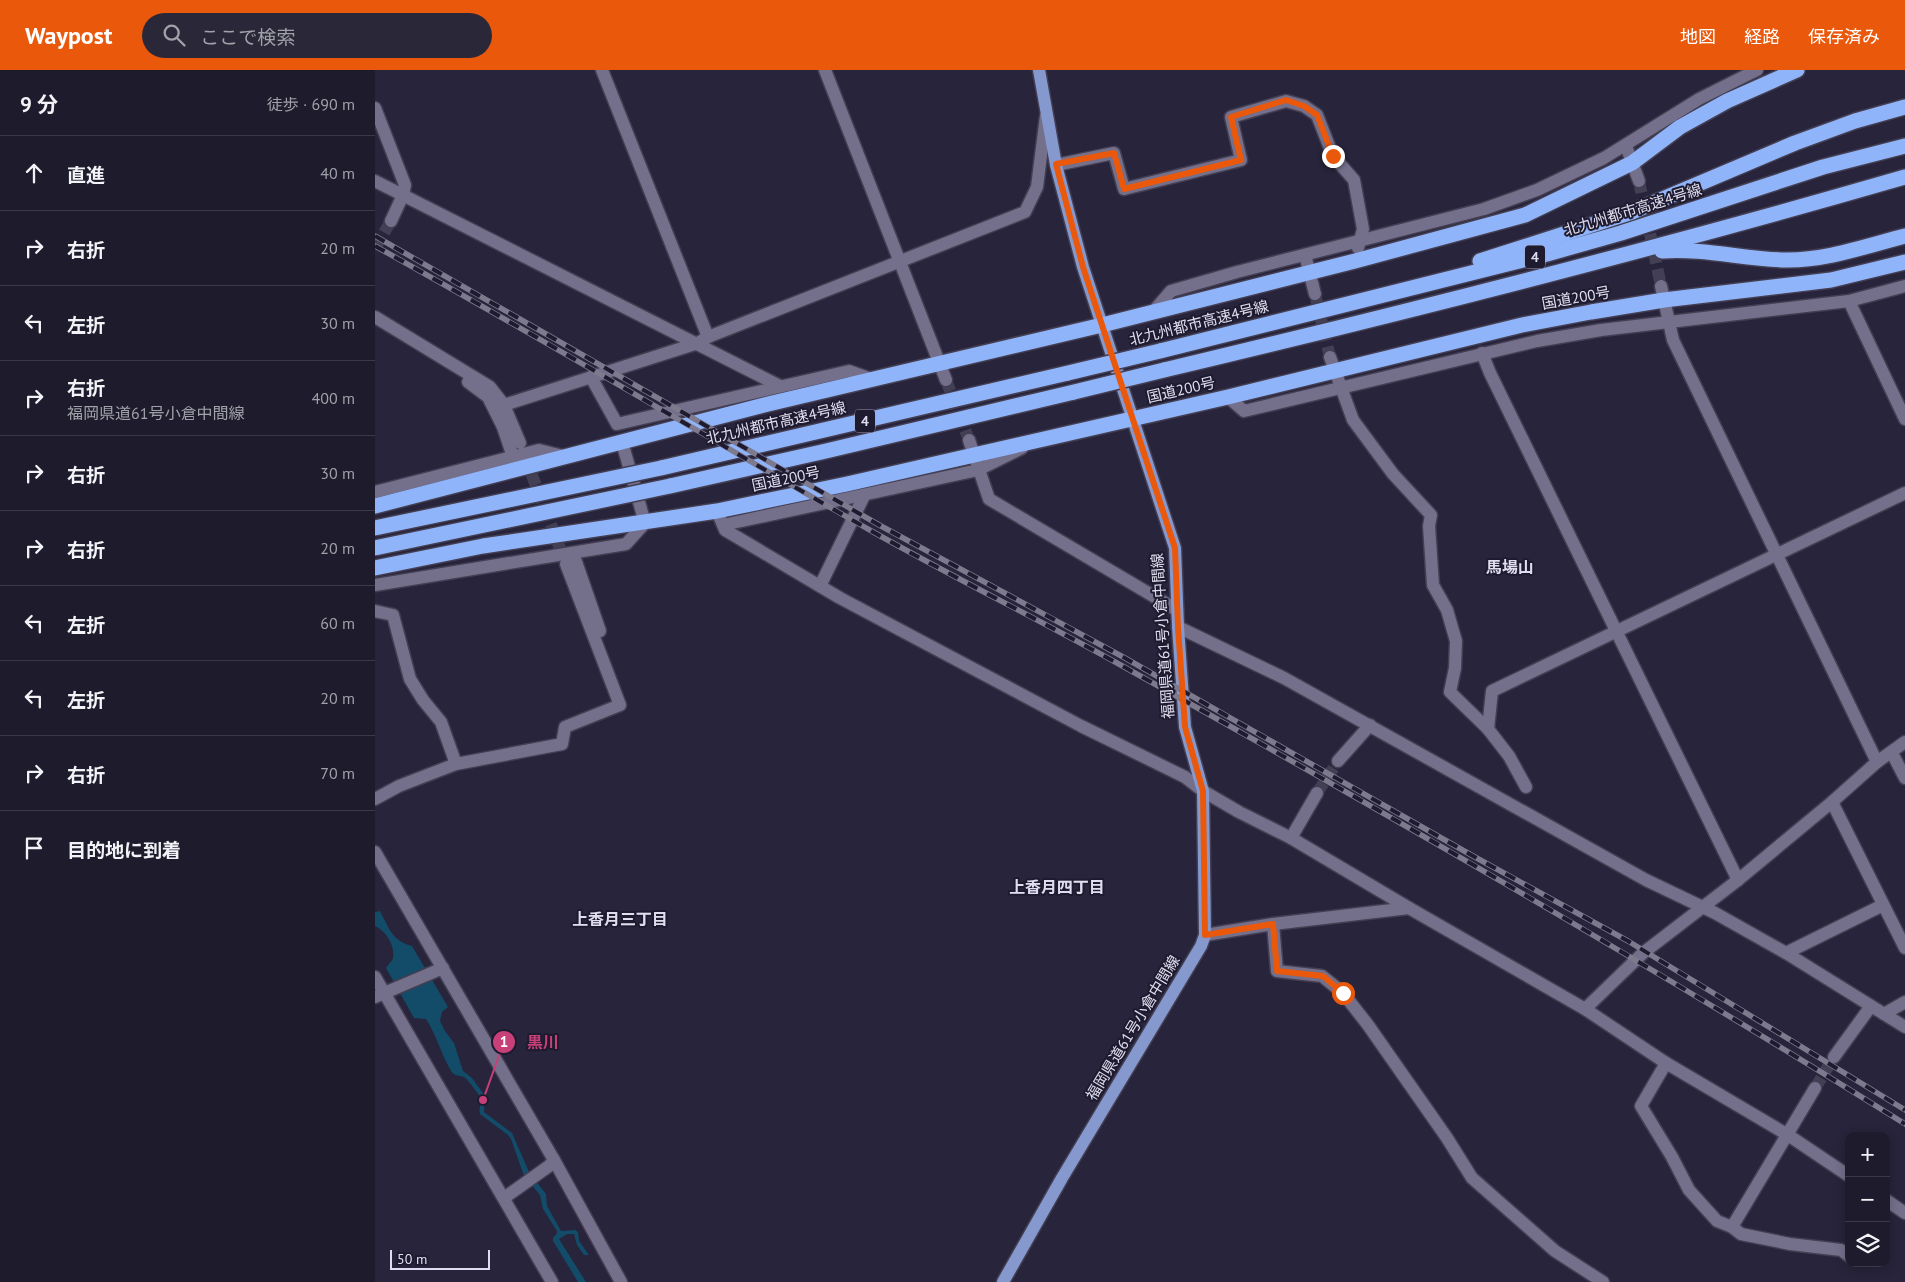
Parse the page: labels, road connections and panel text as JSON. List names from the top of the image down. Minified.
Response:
{"streets":{"highway":["北九州都市高速4号線","4","国道200号"],"main road":["福岡県道61号小倉中間線"]},"crossings":[["国道200号","福岡県道61号小倉中間線"]],"districts":["馬場山","上香月四丁目","上香月三丁目"],"places":["黒川"],"scale_bar":"50 m","page":{"header":"Waypost","search":"ここで検索","nav":["地図","経路","保存済み"],"heading":["9 分","徒歩 · 690 m"],"list":[["直進","40 m"],["右折","20 m"],["左折","30 m"],["右折","福岡県道61号小倉中間線","400 m"],["右折","30 m"],["右折","20 m"],["左折","60 m"],["左折","20 m"],["右折","70 m"],"目的地に到着"],"map_buttons":["+","−"],"scale":"50 m"}}
